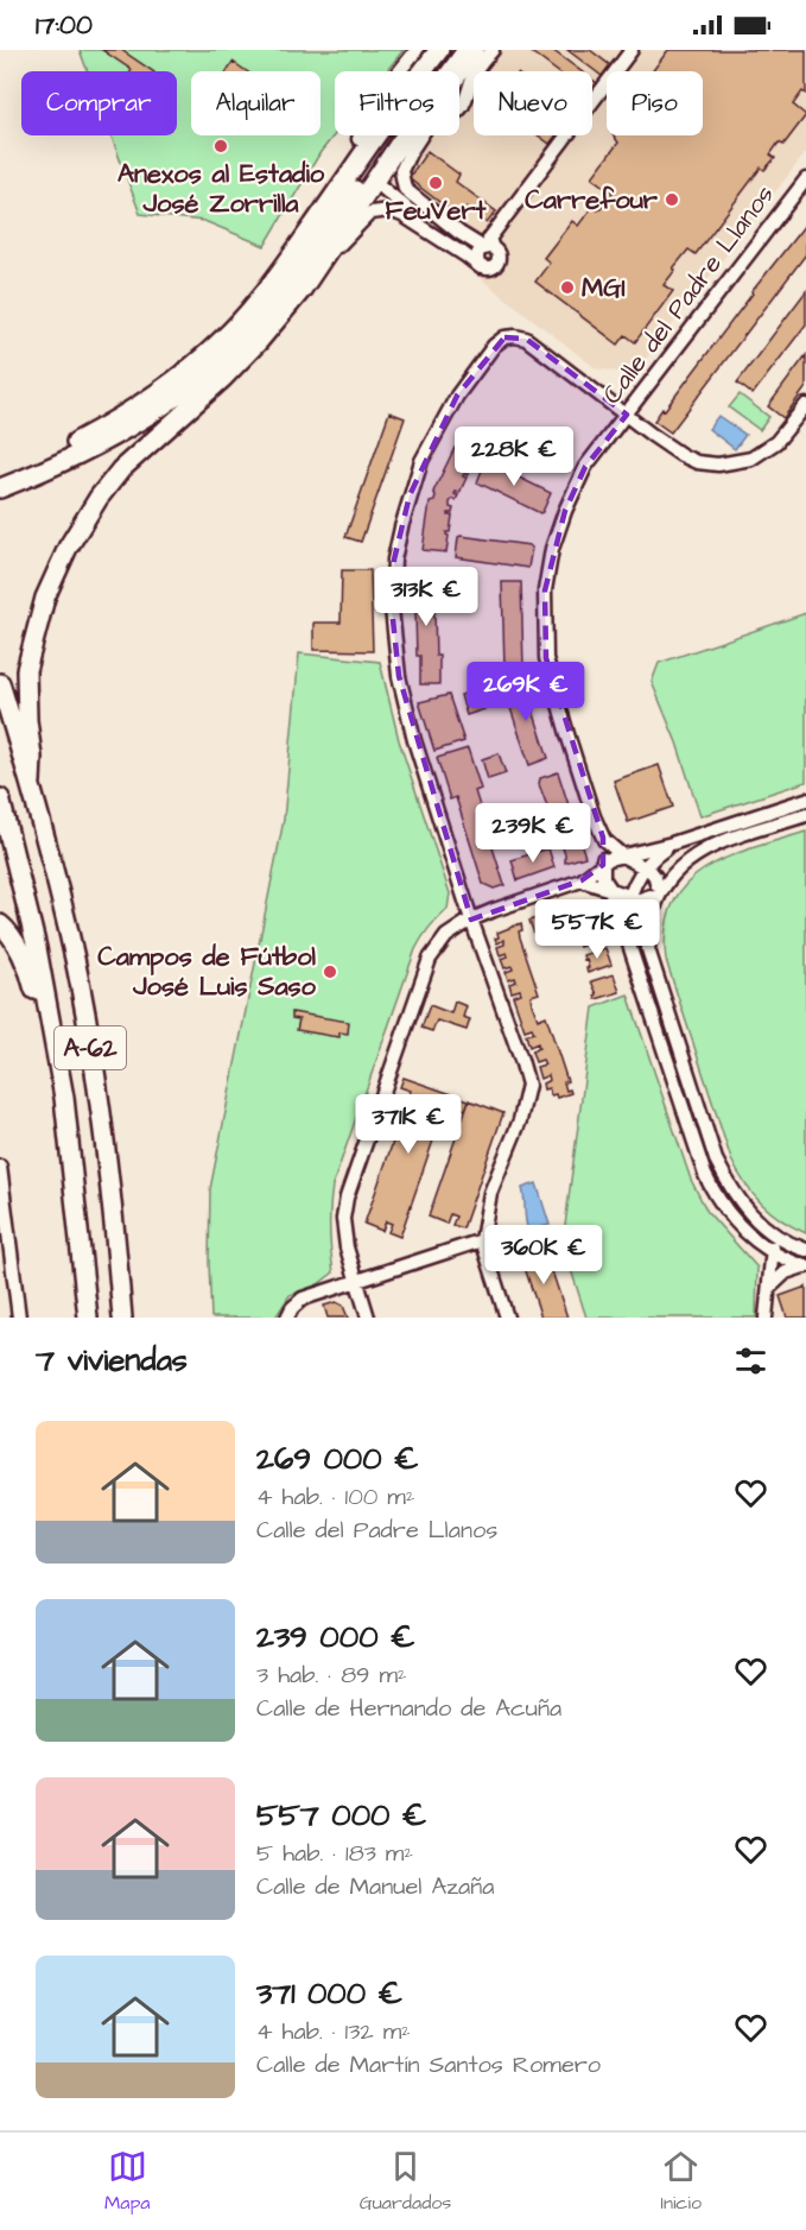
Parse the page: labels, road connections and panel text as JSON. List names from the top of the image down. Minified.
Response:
{"streets":{"highway":["A-62"],"street":["Calle del Padre Llanos"]},"places":["Anexos al Estadio José Zorrilla","FeuVert","Carrefour","MGI","Campos de Fútbol José Luis Saso"],"page":{"status":"17:00","chip":["Comprar","Alquilar","Filtros","Nuevo","Piso"],"price":["228K €","313K €","269K €","239K €","557K €","371K €","360K €"],"heading":"7 viviendas","list":[{"name":"269 000 €","note":"4 hab. · 100 m² · Calle del Padre Llanos"},{"name":"239 000 €","note":"3 hab. · 89 m² · Calle de Hernando de Acuña"},{"name":"557 000 €","note":"5 hab. · 183 m² · Calle de Manuel Azaña"},{"name":"371 000 €","note":"4 hab. · 132 m² · Calle de Martín Santos Romero"}],"tabs":["Mapa","Guardados","Inicio"]}}
